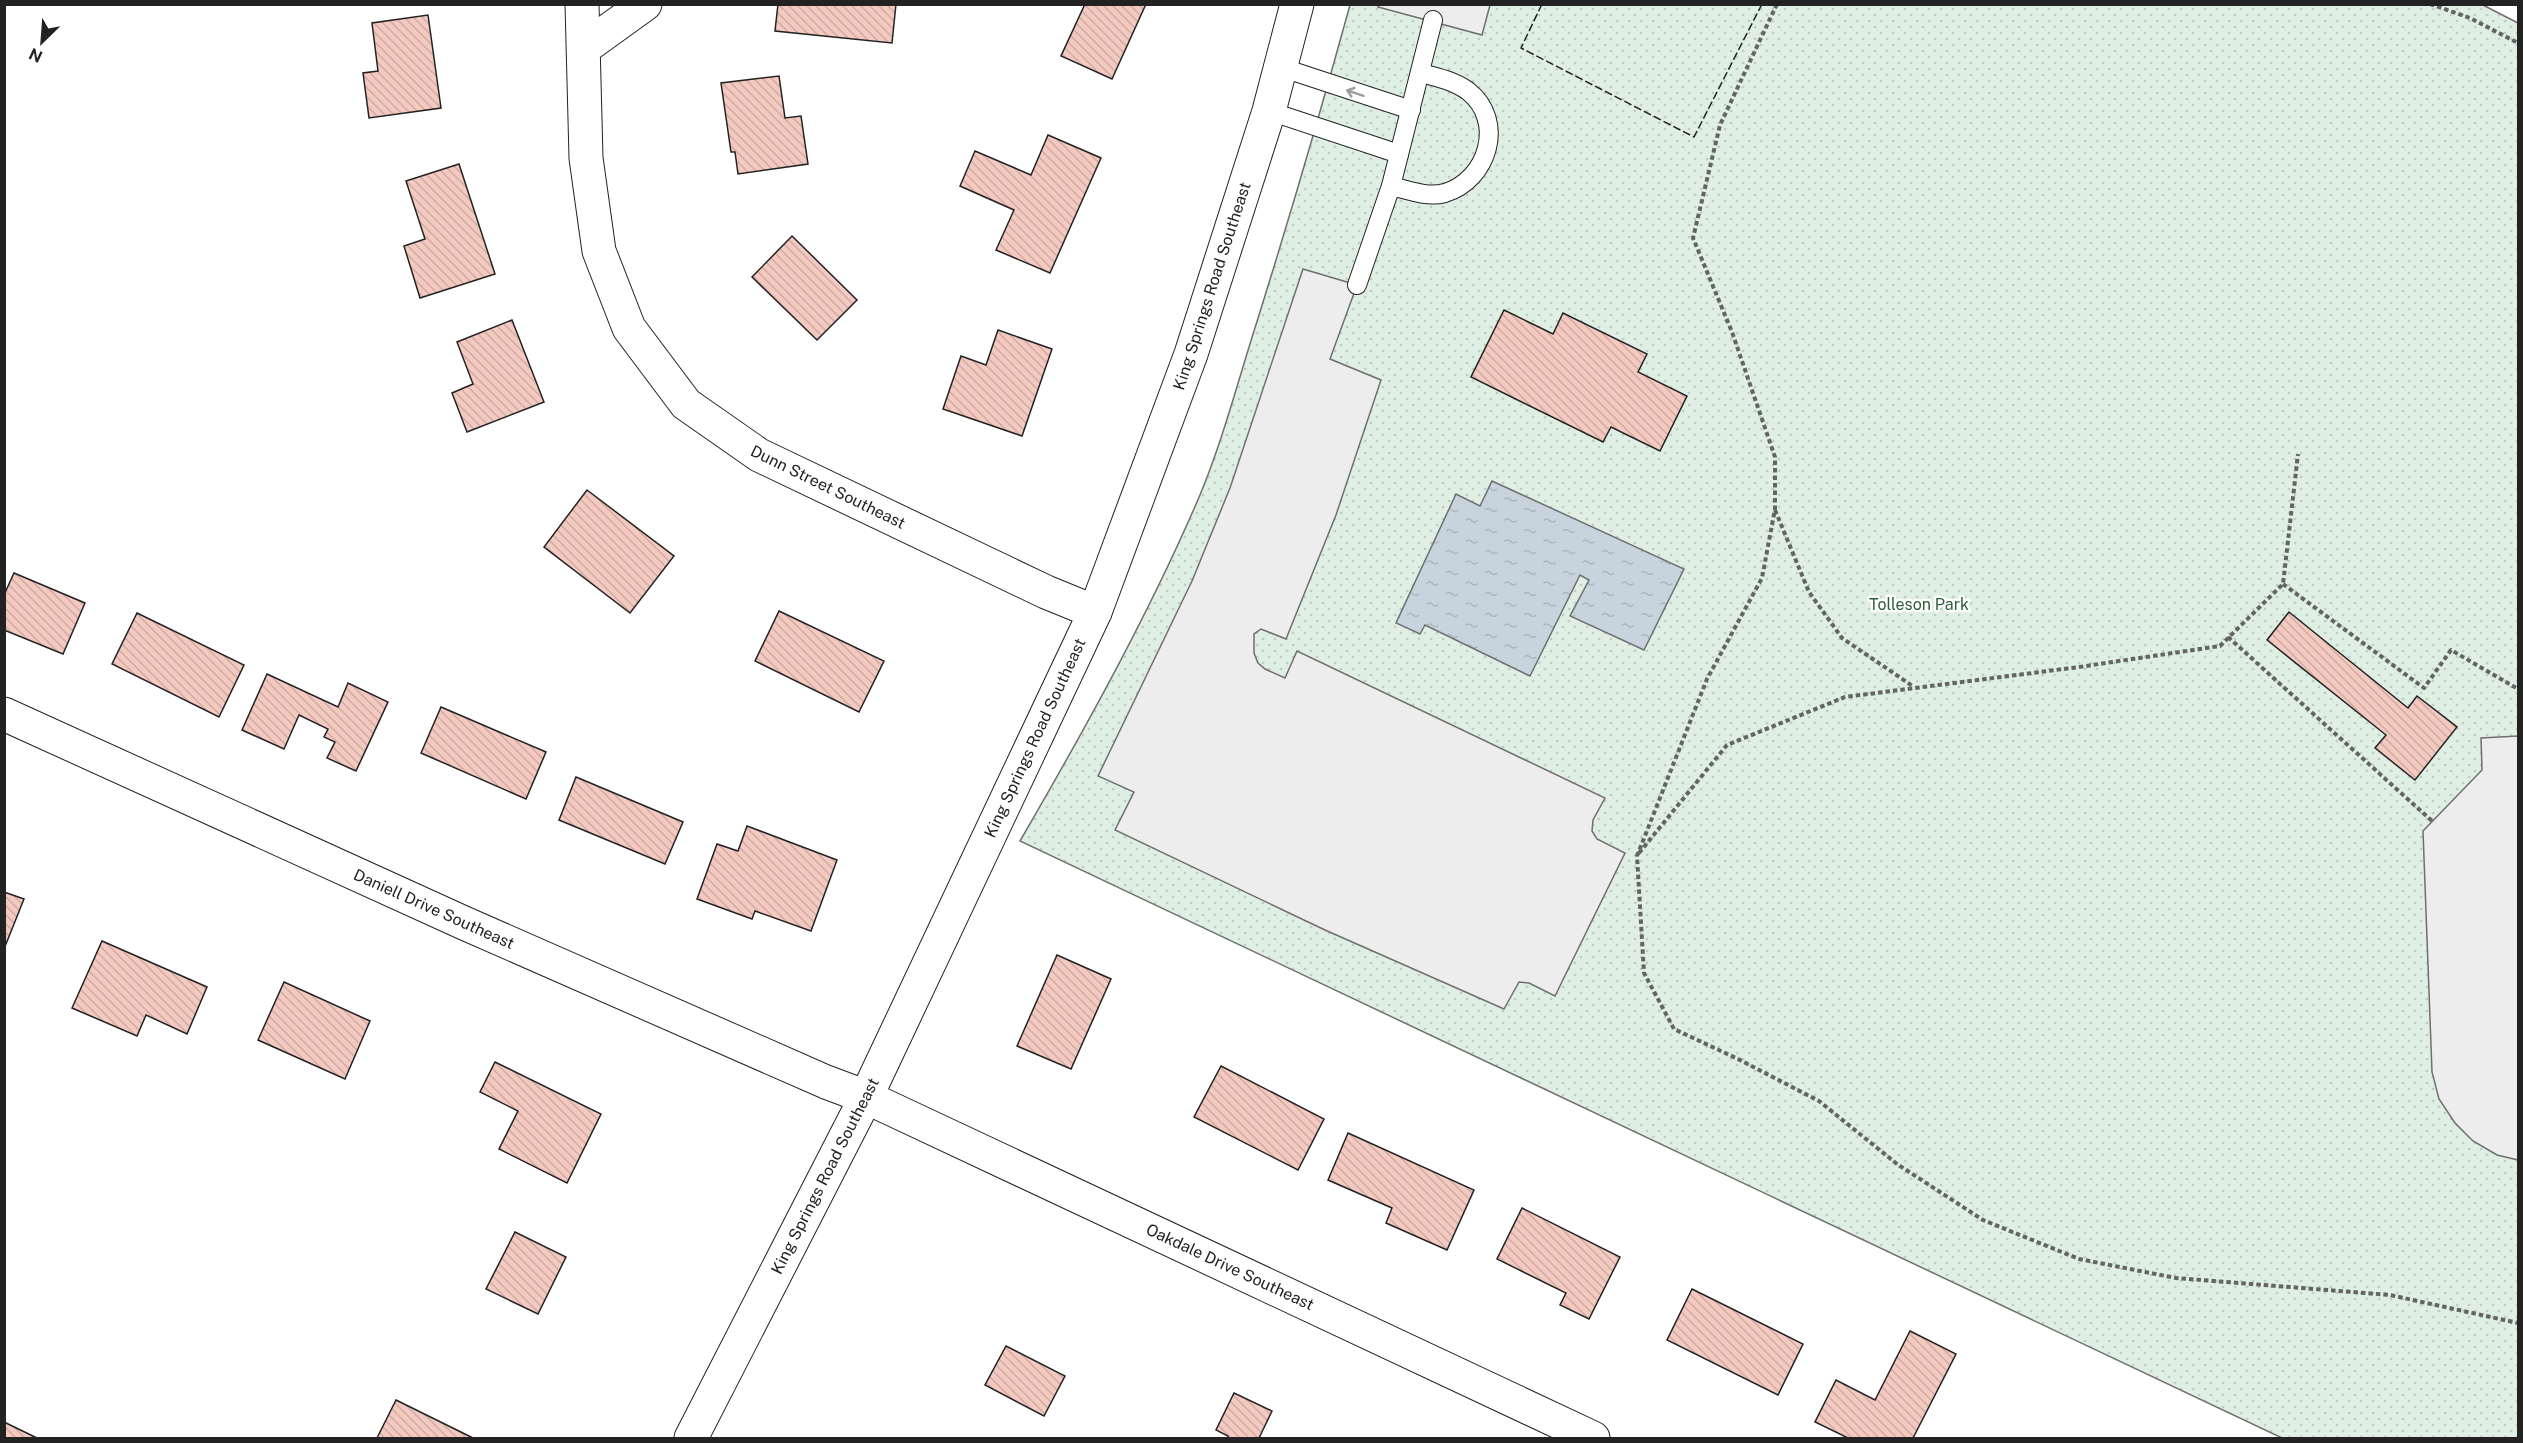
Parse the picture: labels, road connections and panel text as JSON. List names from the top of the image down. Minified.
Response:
{"streets":{"street":["King Springs Road Southeast","Dunn Street Southeast","Daniell Drive Southeast","Oakdale Drive Southeast"]},"crossings":[["King Springs Road Southeast","Dunn Street Southeast"],["King Springs Road Southeast","Daniell Drive Southeast"],["King Springs Road Southeast","Oakdale Drive Southeast"],["Daniell Drive Southeast","Oakdale Drive Southeast"]],"parks":["Tolleson Park"],"north":"bottom left"}
